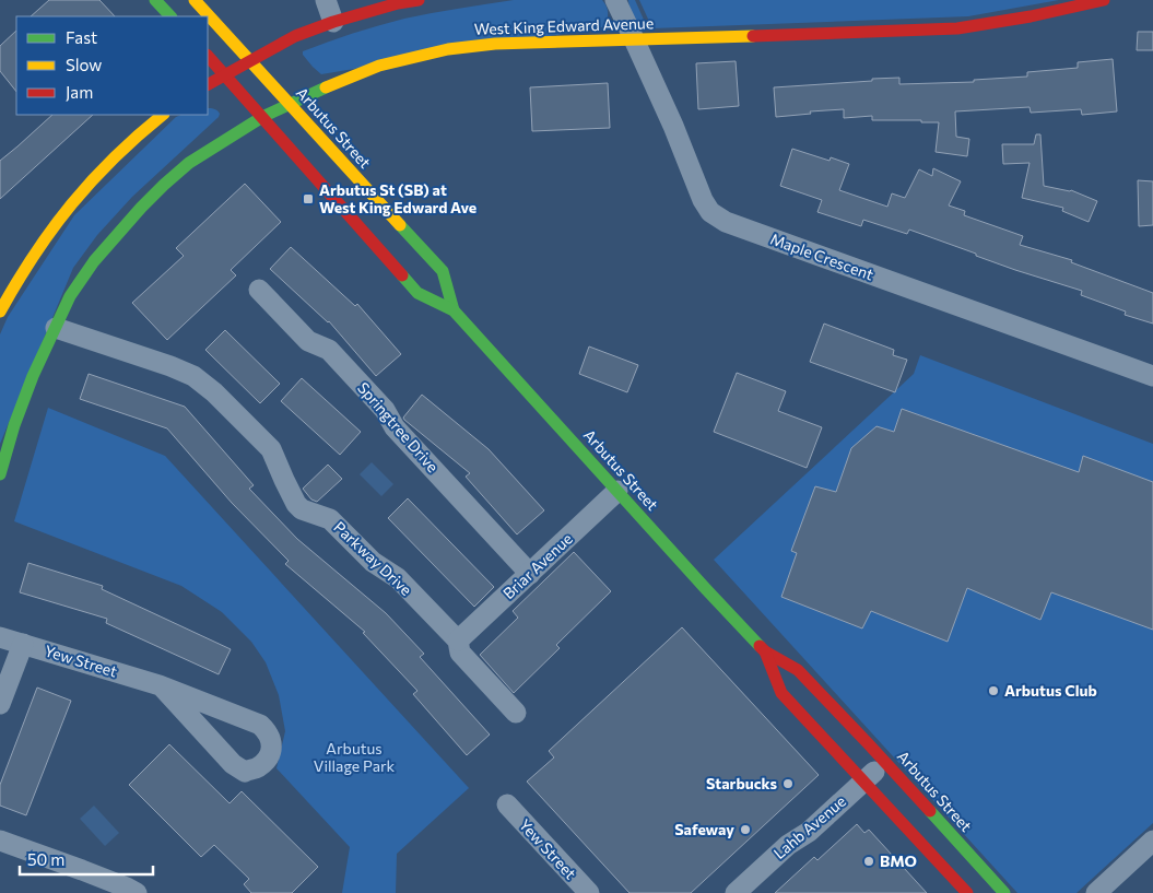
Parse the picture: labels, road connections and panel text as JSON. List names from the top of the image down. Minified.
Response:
{"streets":{"main road":["West King Edward Avenue","Arbutus Street"],"street":["Maple Crescent","Springtree Drive","Parkway Drive","Briar Avenue","Yew Street","Lahb Avenue"]},"crossings":[["West King Edward Avenue","Arbutus Street"],["West King Edward Avenue","Maple Crescent"],["West King Edward Avenue","Parkway Drive"],["Arbutus Street","Briar Avenue"],["Arbutus Street","Lahb Avenue"],["Springtree Drive","Briar Avenue"],["Parkway Drive","Briar Avenue"]],"parks":["Arbutus Village Park"],"places":{"transit":["Arbutus St (SB) at West King Edward Ave"],"other":["Arbutus Club","Starbucks","Safeway","BMO"]},"legend":["Fast","Slow","Jam"],"scale_bar":"50 m"}
